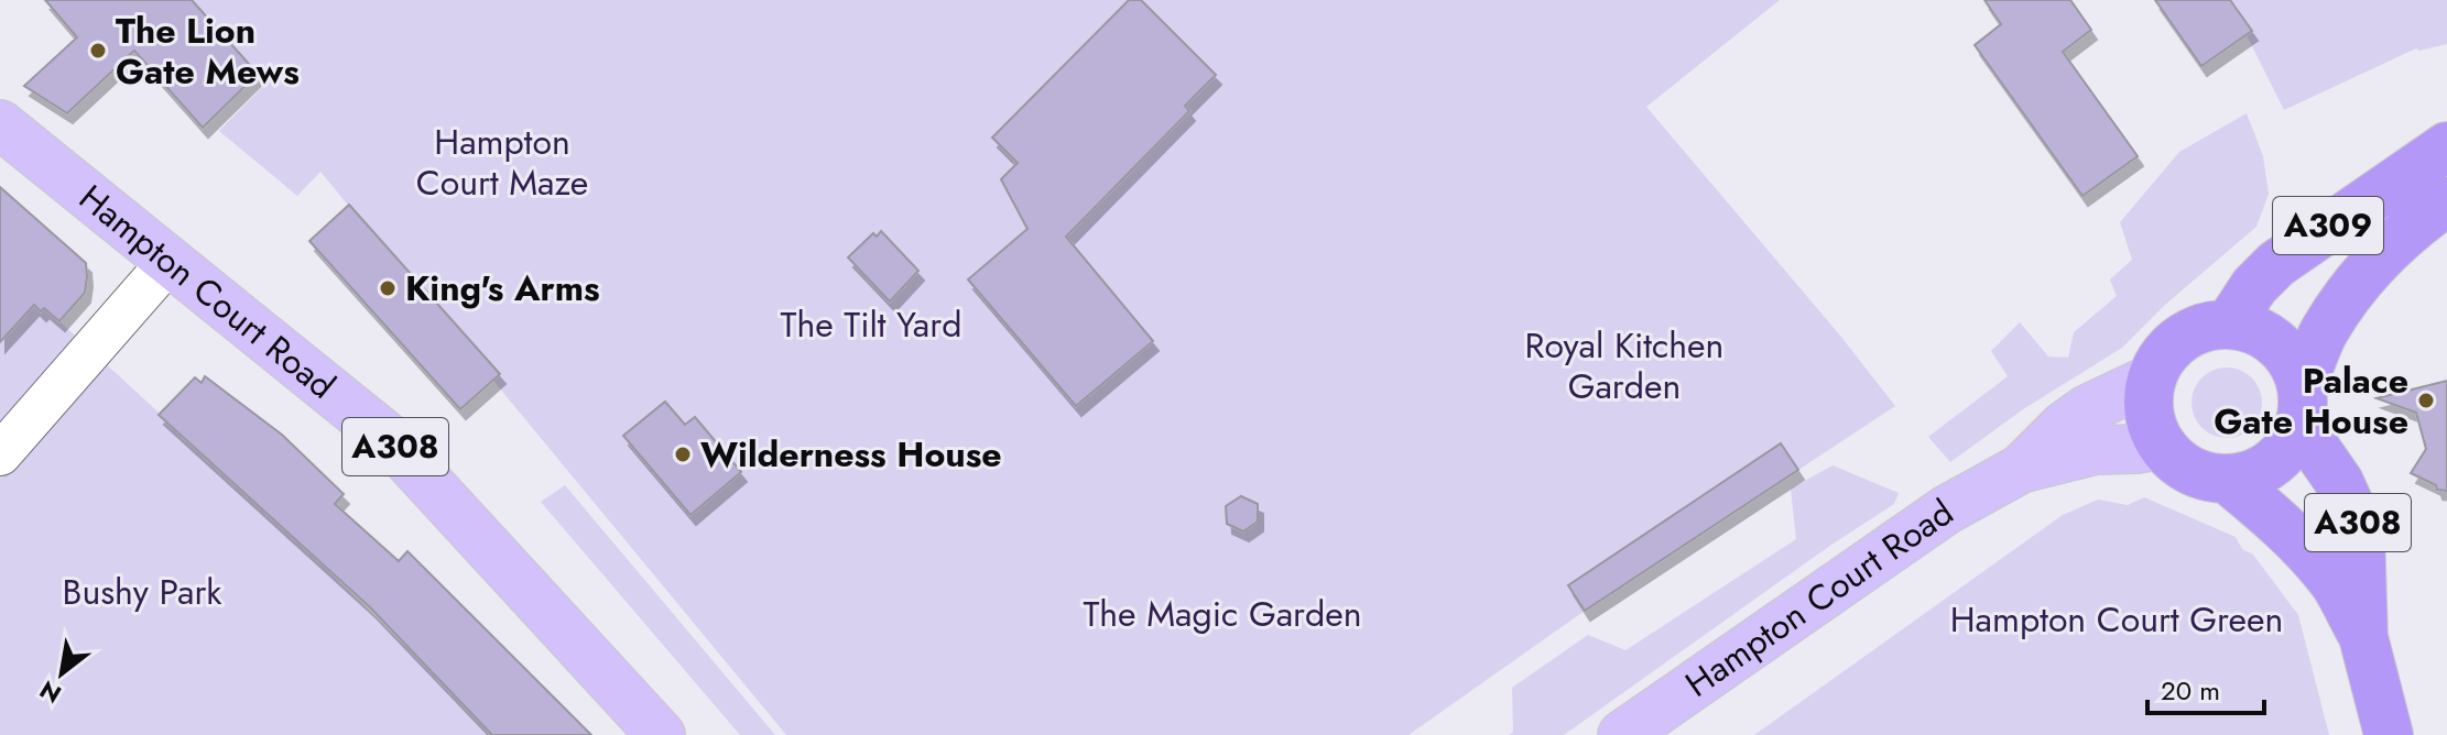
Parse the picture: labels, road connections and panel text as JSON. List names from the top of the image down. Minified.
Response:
{"streets":{"highway":["A309","A308"],"main road":["Hampton Court Road"]},"crossings":[["A309","Hampton Court Road"],["A309","A308"],["Hampton Court Road","A308"]],"parks":["Hampton Court Maze","The Tilt Yard","Royal Kitchen Garden","Bushy Park","The Magic Garden","Hampton Court Green"],"places":["The Lion Gate Mews","King's Arms","Palace Gate House","Wilderness House"],"scale_bar":"20 m","north":"bottom left"}
